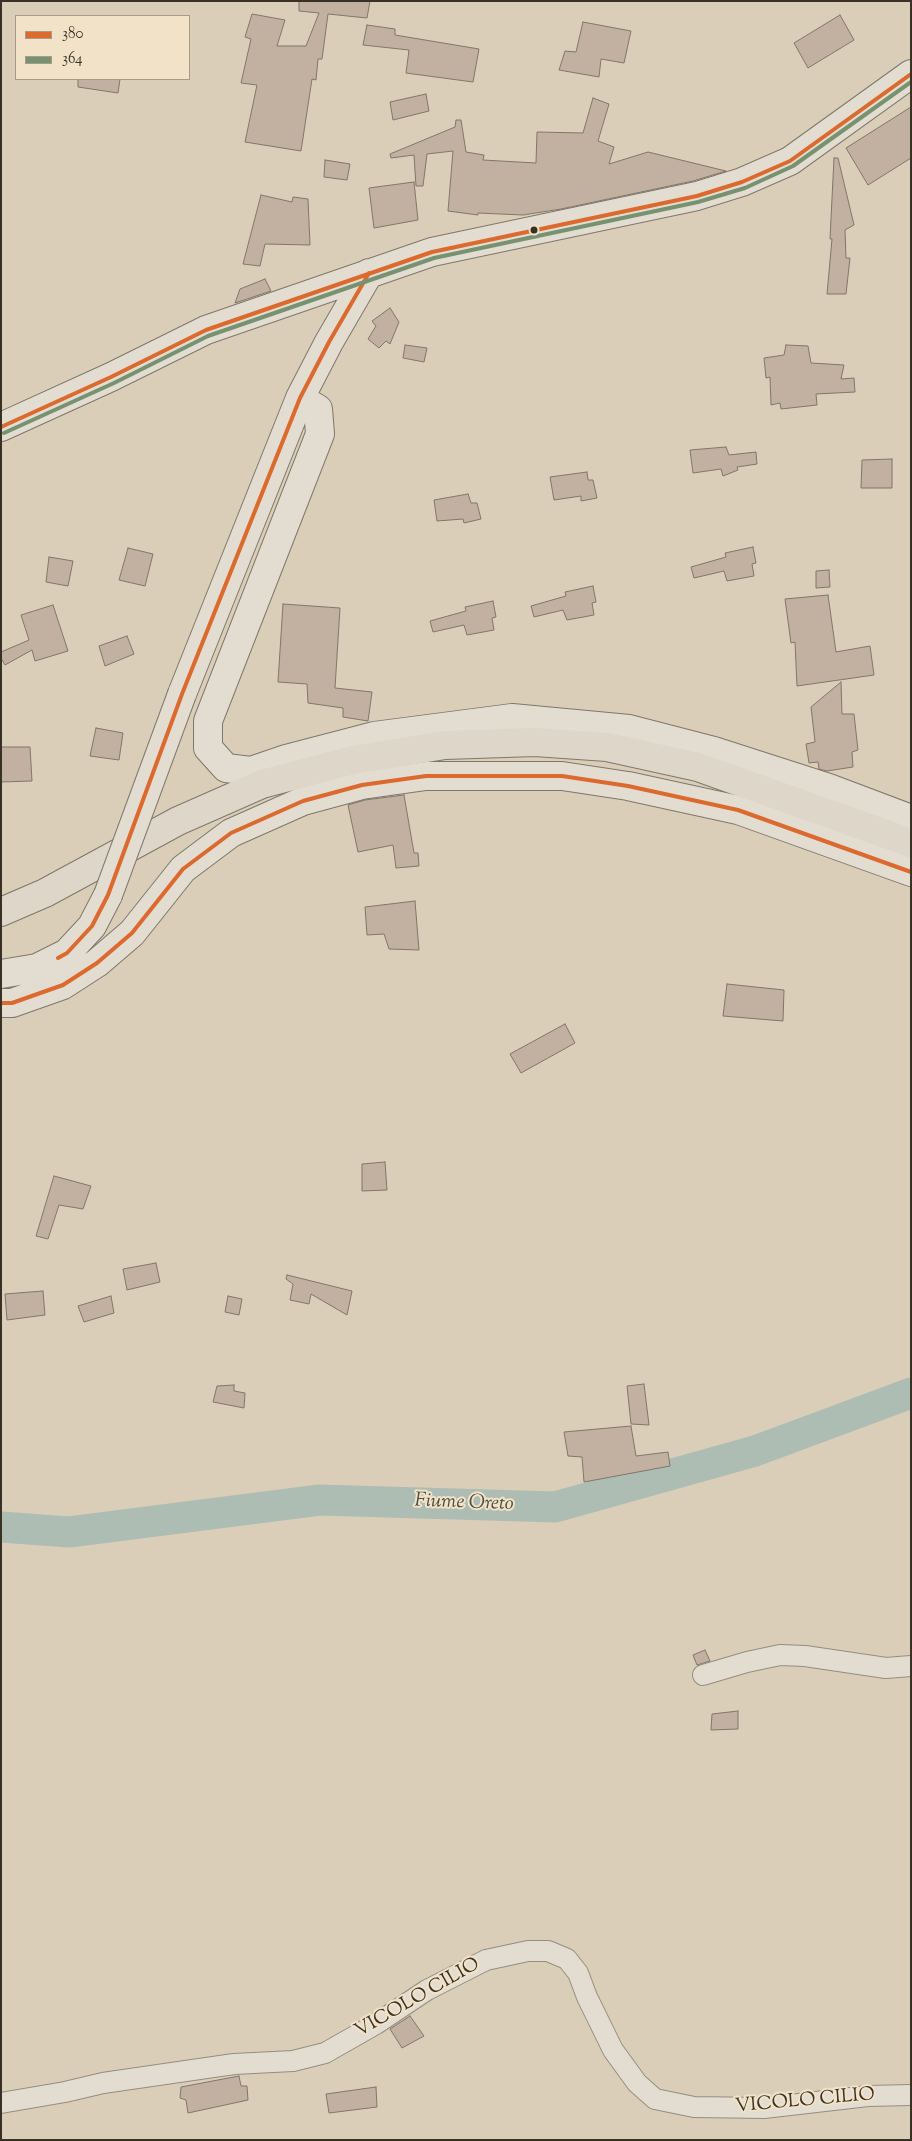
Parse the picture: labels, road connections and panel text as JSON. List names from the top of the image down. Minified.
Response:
{"streets":{"street":["VICOLO CILIO"]},"water":["Fiume Oreto"],"lines":["transit line 380","transit line 364"],"legend":["380","364"]}
